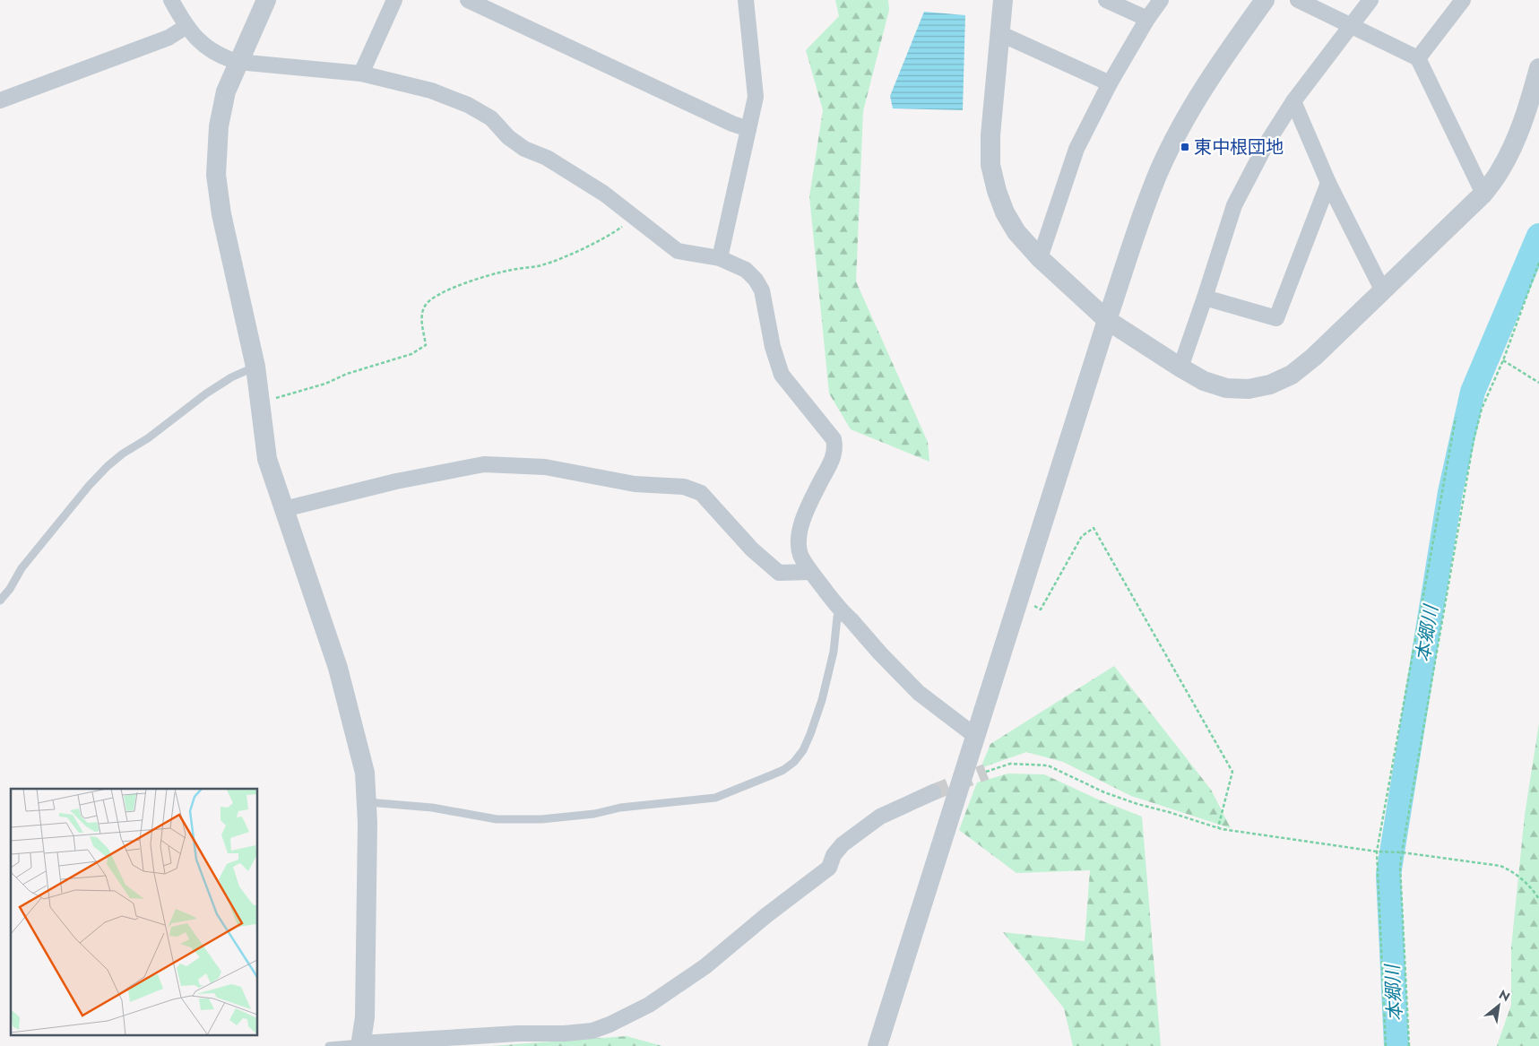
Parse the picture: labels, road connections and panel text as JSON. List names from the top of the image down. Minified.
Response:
{"water":["本郷川"],"places":{"transit":["東中根団地"]},"north":"top right"}
